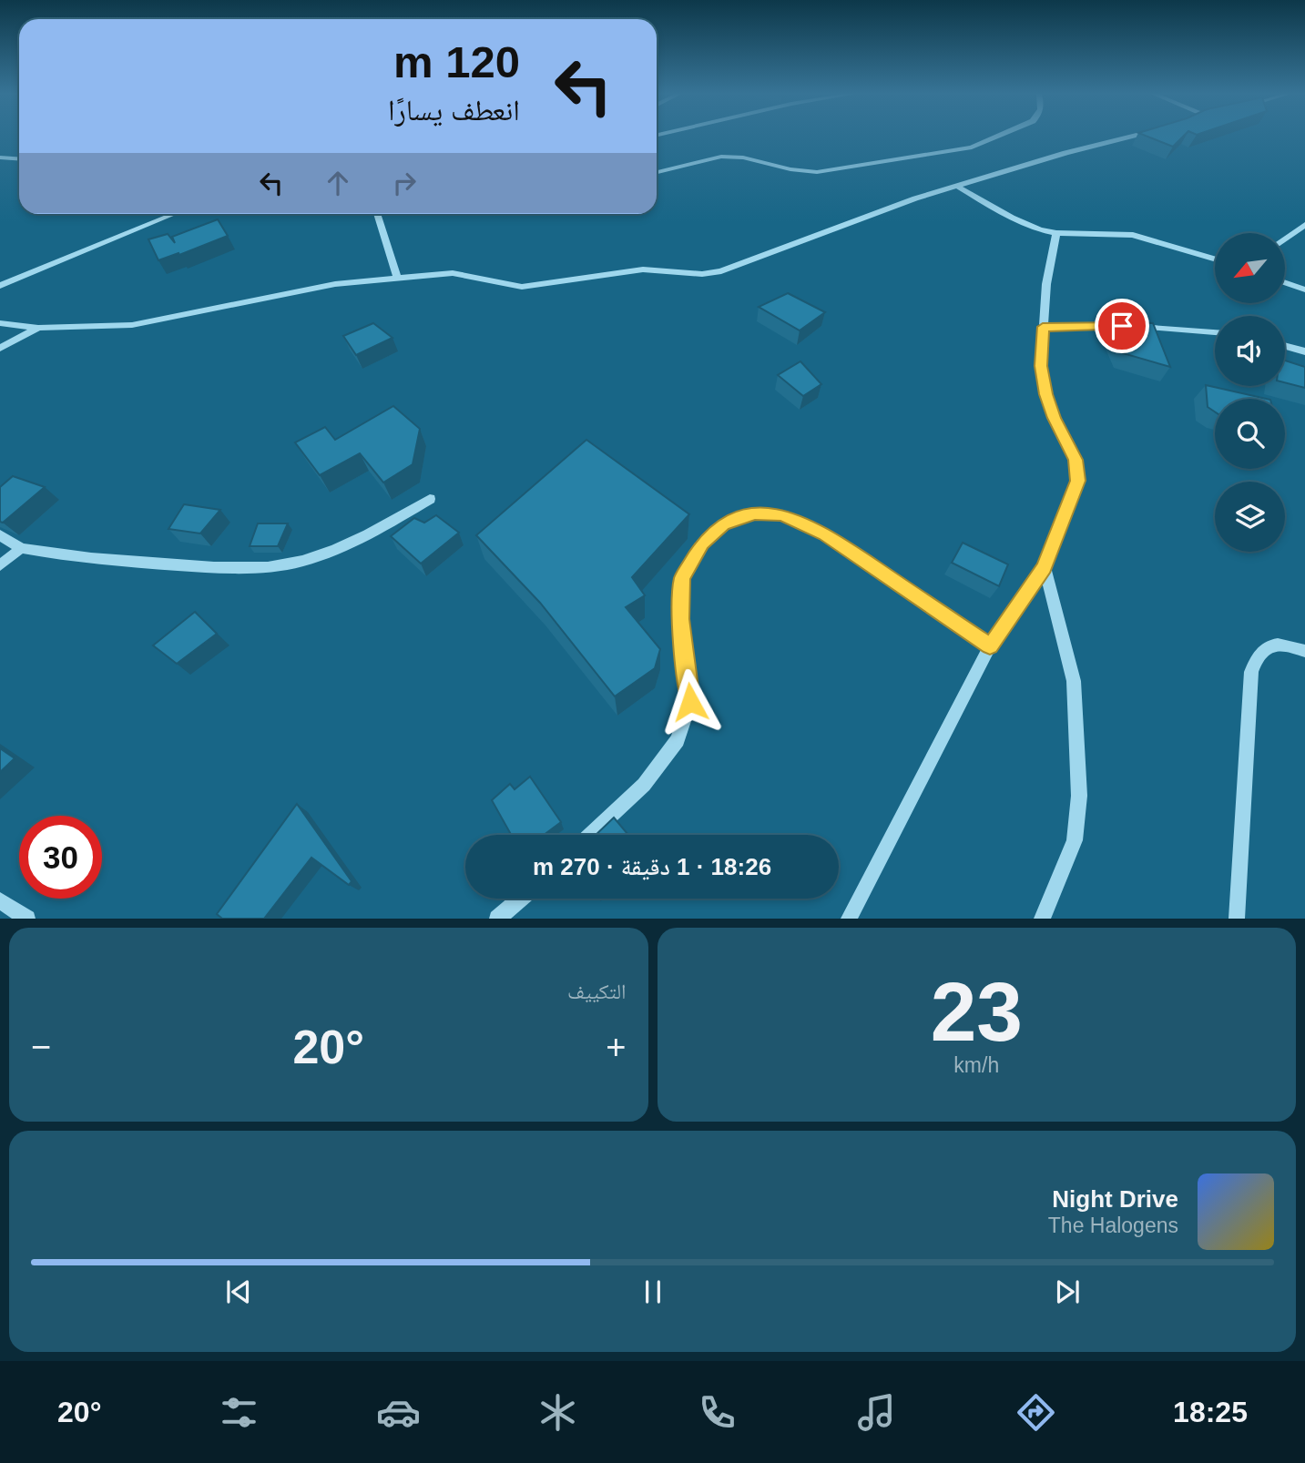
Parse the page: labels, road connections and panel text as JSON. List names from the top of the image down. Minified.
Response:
{"north":"bottom left","page":{"turn":["120 m","انعطف يسارًا"],"limit":"30","trip":"18:26 · 1 دقيقة · 270 m","tile":[["23","km/h"],"التكييف"],"heat":["−","20°","+"],"song":["Night Drive","The Halogens"],"tabs":["18:25","20°"]}}
